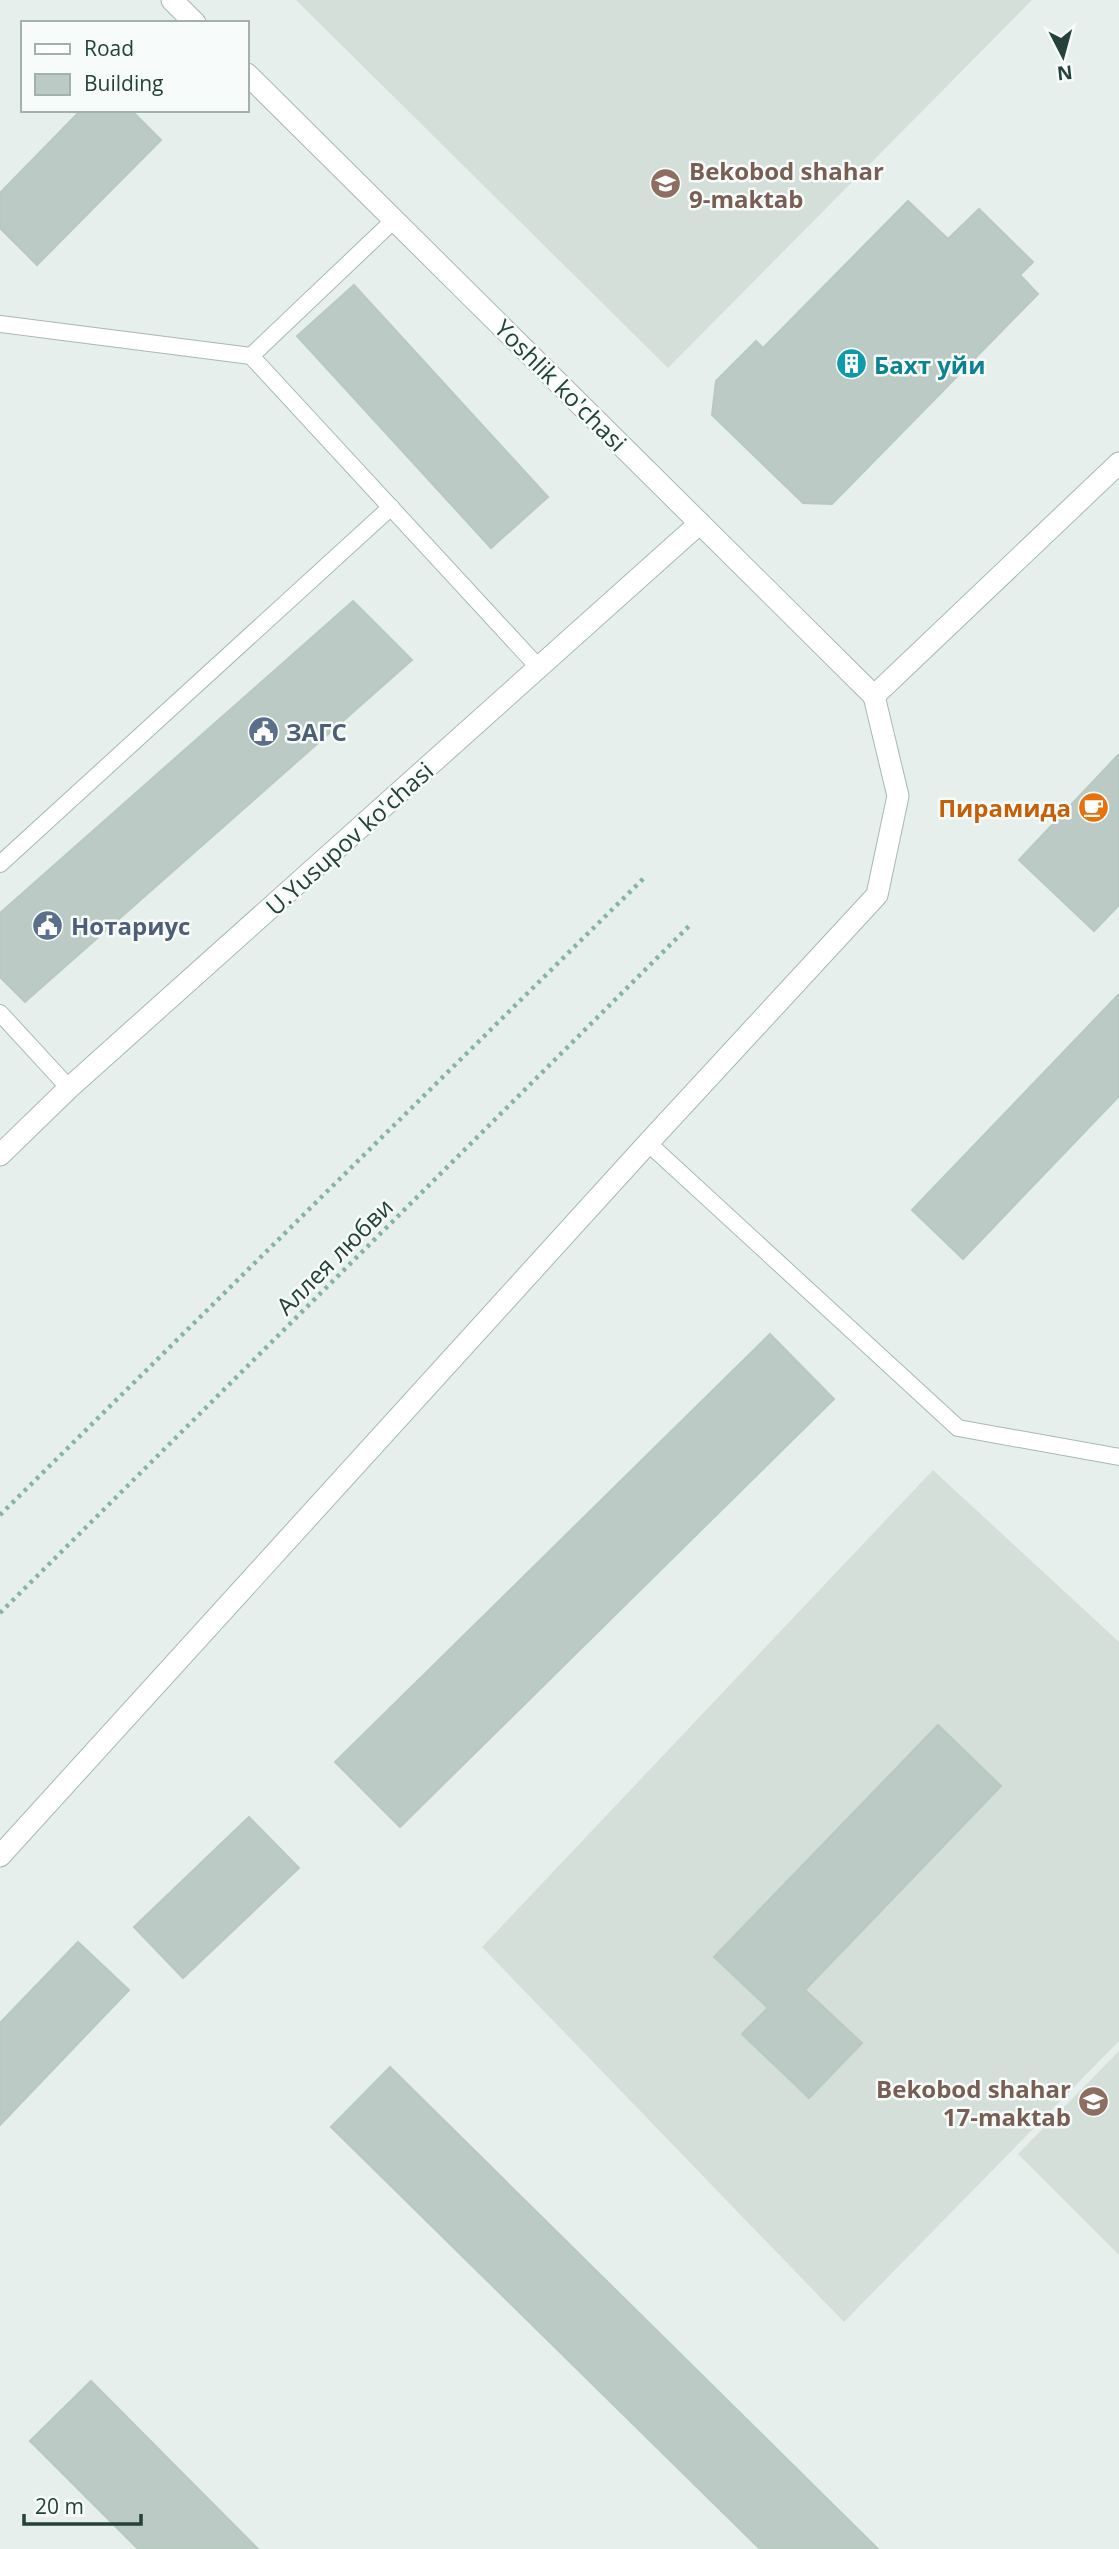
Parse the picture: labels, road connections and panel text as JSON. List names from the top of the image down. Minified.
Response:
{"streets":{"street":["Yoshlik ko'chasi","U.Yusupov ko'chasi"],"path":["Аллея любви"]},"crossings":[["Yoshlik ko'chasi","U.Yusupov ko'chasi"]],"places":{"school or university":["Bekobod shahar 9-maktab","Bekobod shahar 17-maktab"],"building":["Бахт уйи"],"public building":["ЗАГС","Нотариус"],"cafe":["Пирамида"]},"legend":["Road","Building"],"scale_bar":"20 m","north":"bottom"}
